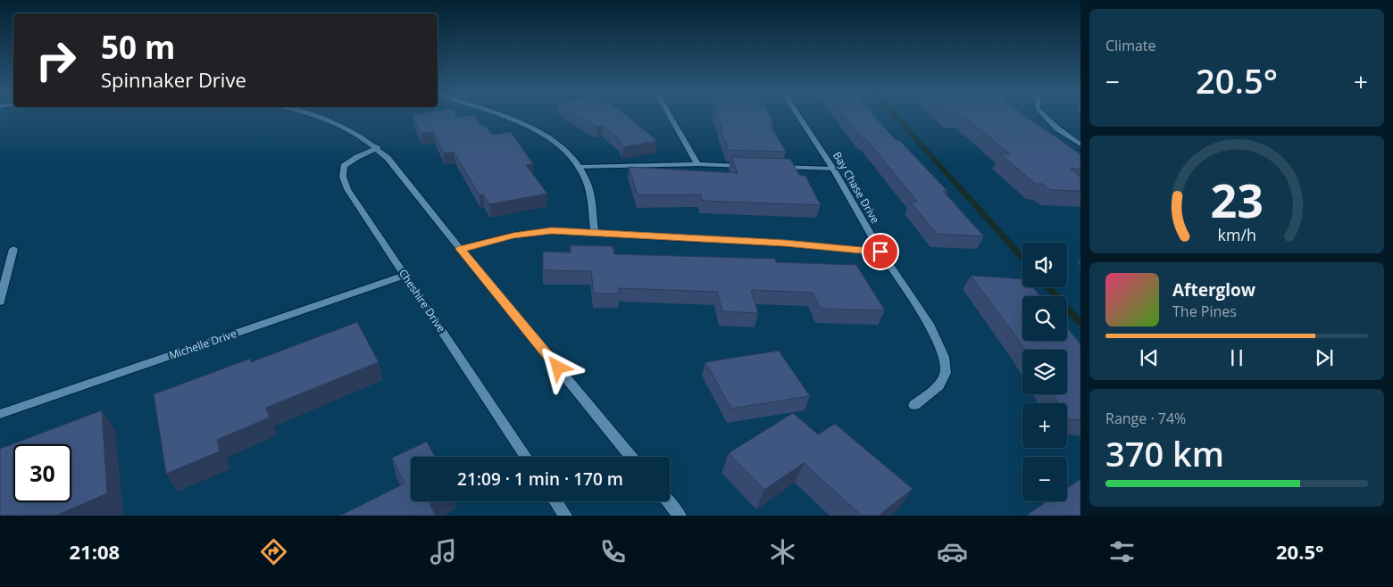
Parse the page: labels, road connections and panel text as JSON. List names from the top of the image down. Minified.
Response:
{"streets":{"street":["Bay Chase Drive","Cheshire Drive","Michelle Drive"]},"crossings":[["Cheshire Drive","Michelle Drive"]],"page":{"tile":["Climate",["Range · 74%","370 km"]],"turn":["50 m","Spinnaker Drive"],"heat":["−","20.5°","+"],"map_buttons":["+","−"],"song":["Afterglow","The Pines"],"limit":"30","trip":"21:09 · 1 min · 170 m","tabs":["21:08","20.5°"],"gauge":["23","km/h"]}}
